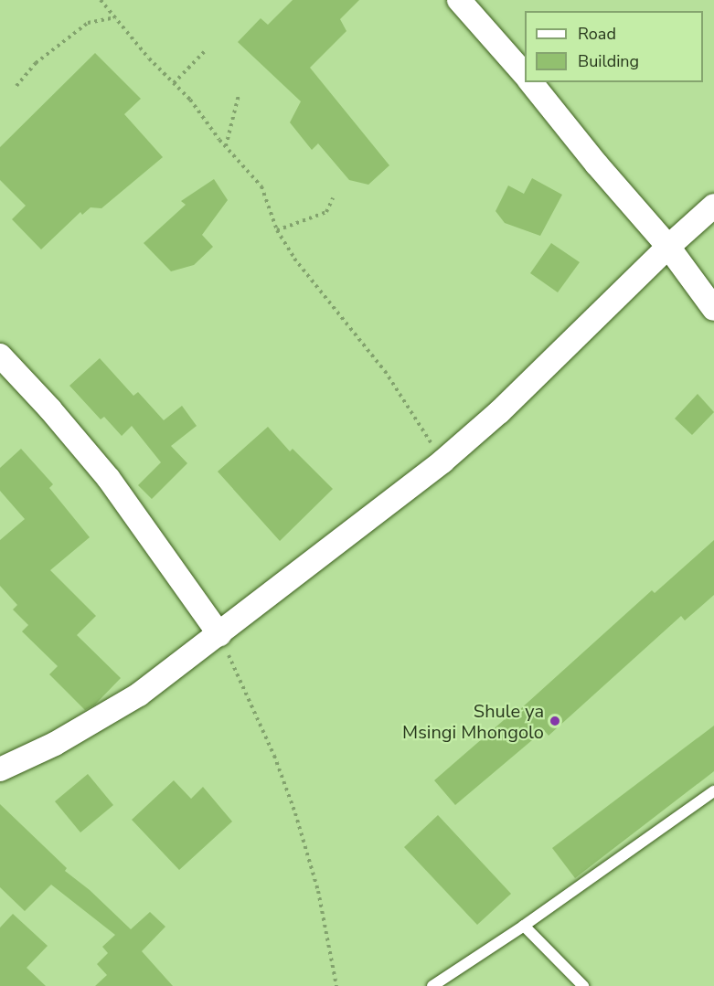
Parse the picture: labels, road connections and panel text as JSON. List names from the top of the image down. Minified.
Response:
{"places":["Shule ya Msingi Mhongolo"],"legend":["Road","Building"]}
